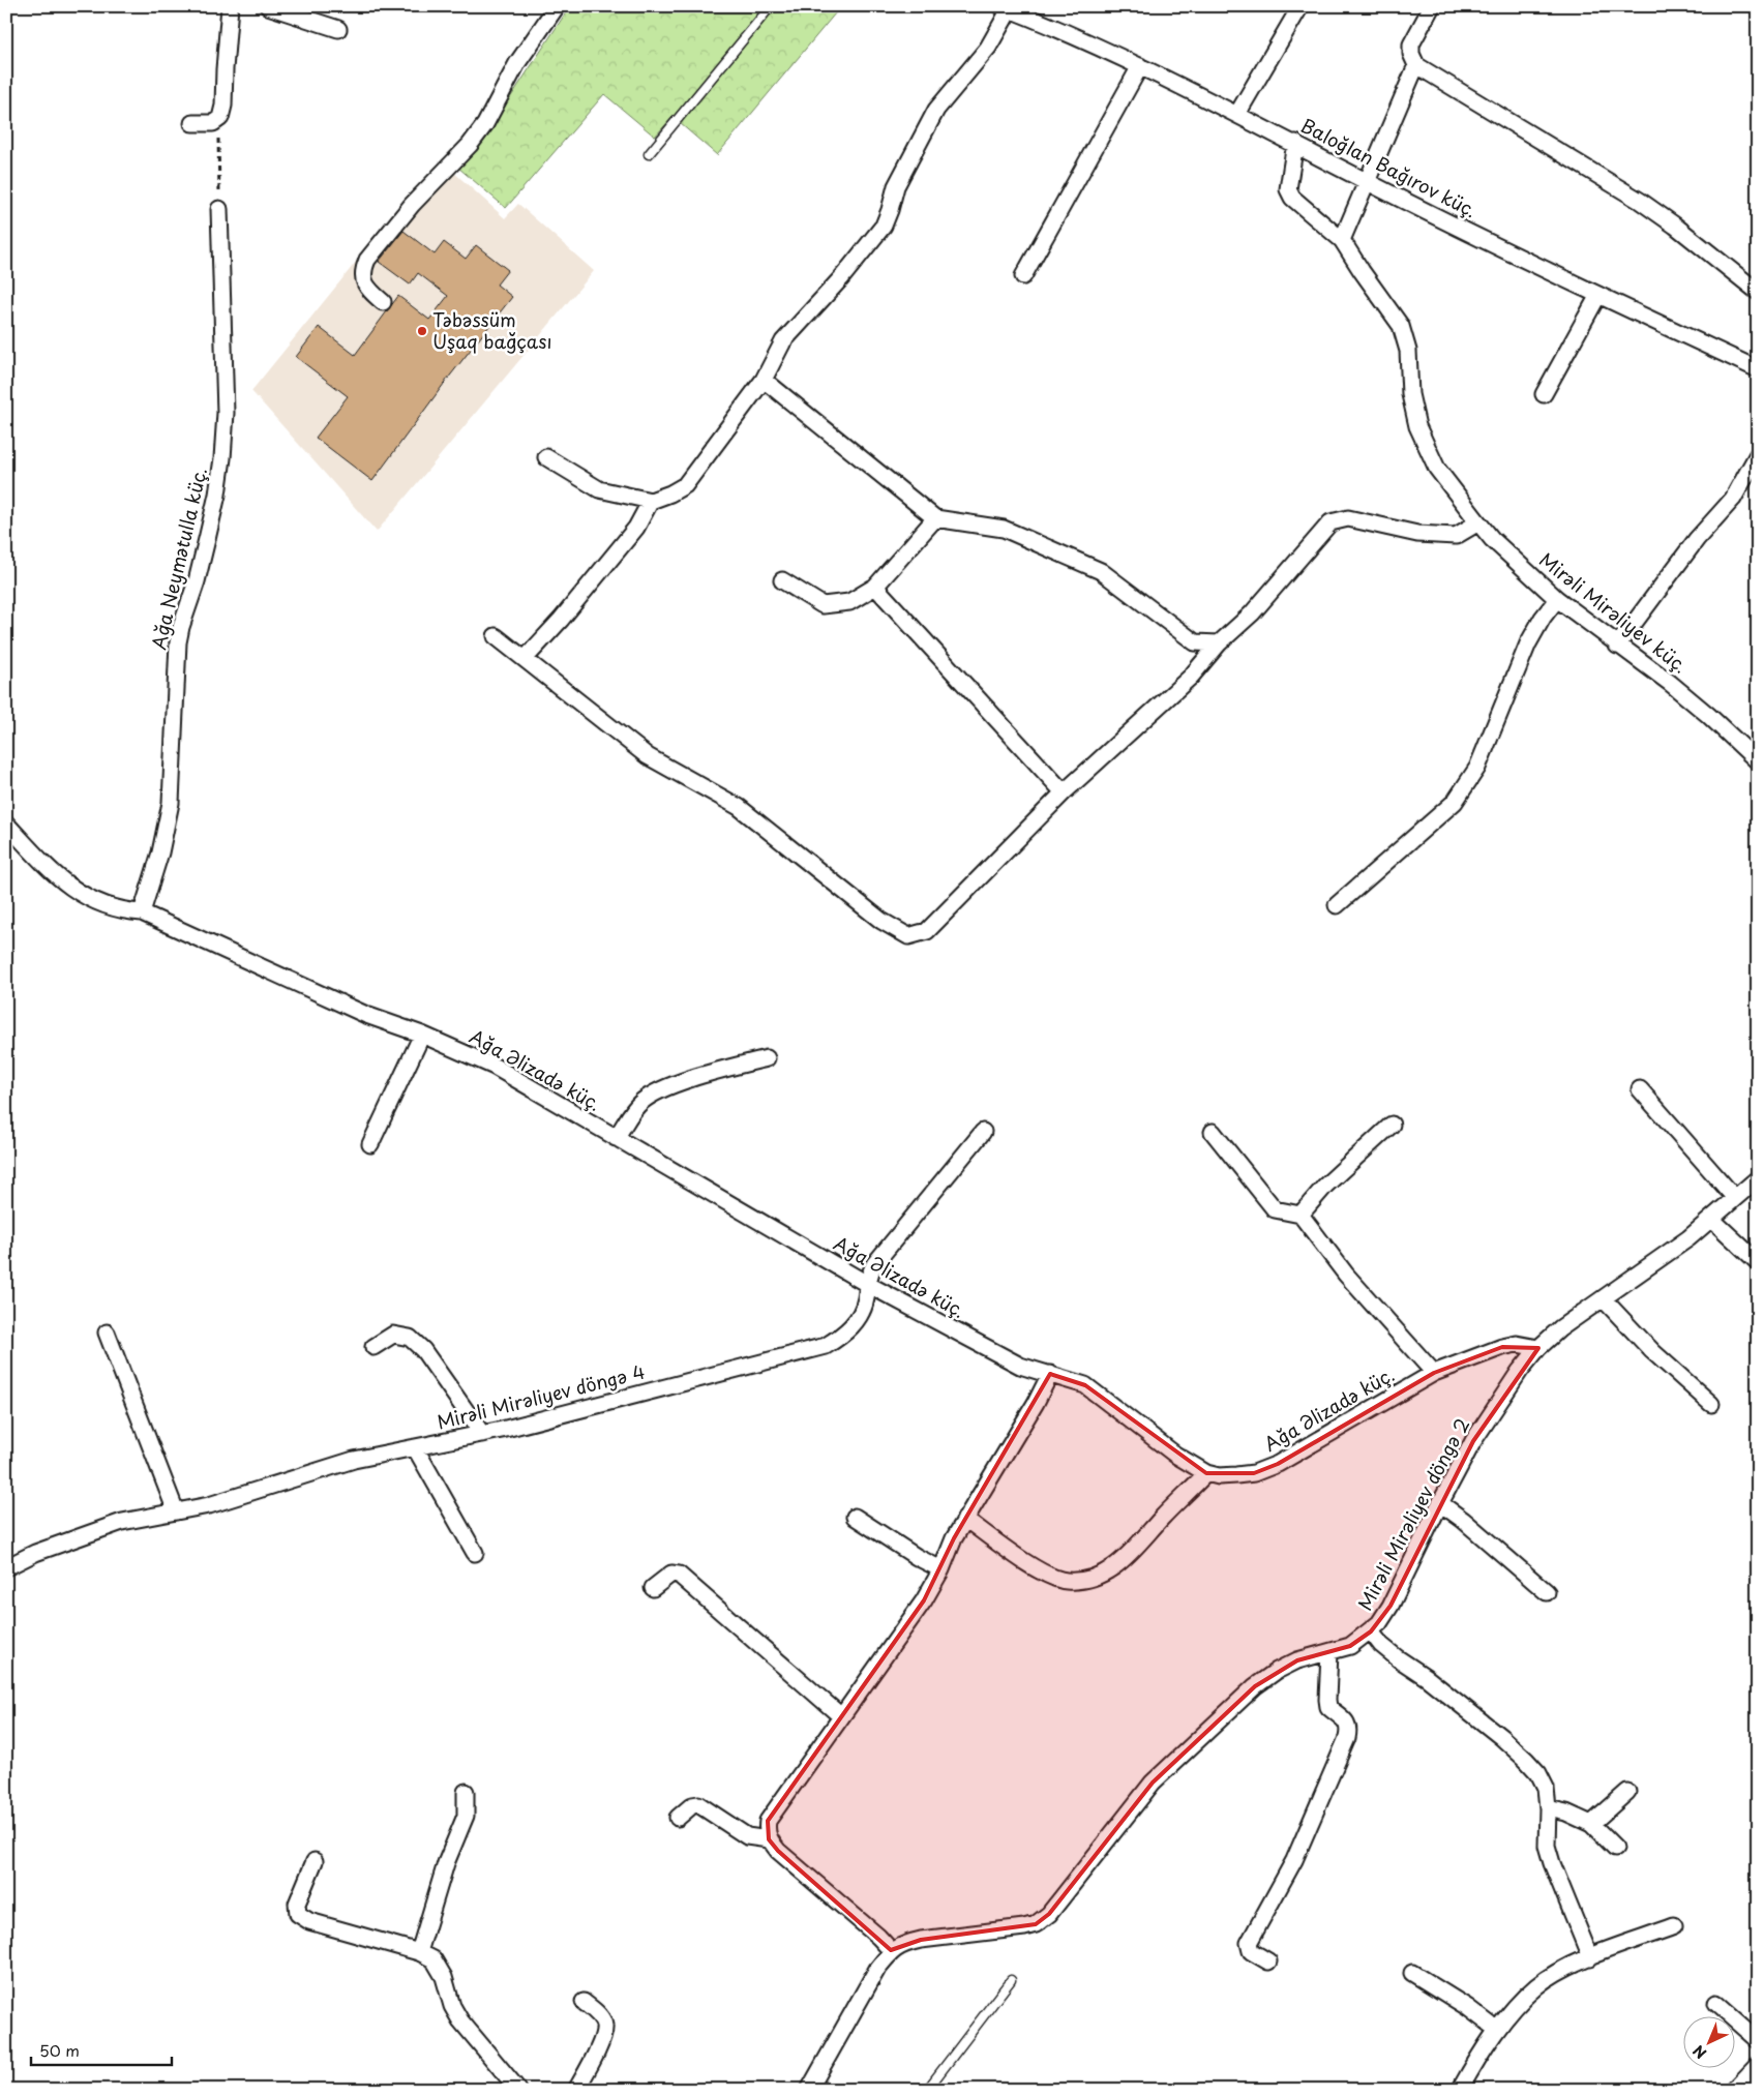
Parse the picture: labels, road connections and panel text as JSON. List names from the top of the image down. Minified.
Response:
{"streets":{"street":["Baloğlan Bağırov küç.","Ağa Neymətulla küç.","Mirəli Mirəliyev küç.","Ağa Əlizadə küç.","Mirəli Mirəliyev döngə 4","Mirəli Mirəliyev döngə 2"]},"crossings":[["Baloğlan Bağırov küç.","Mirəli Mirəliyev küç."],["Ağa Neymətulla küç.","Ağa Əlizadə küç."],["Ağa Əlizadə küç.","Mirəli Mirəliyev döngə 4"],["Ağa Əlizadə küç.","Mirəli Mirəliyev döngə 2"]],"places":["Təbəssüm Uşaq bağçası"],"scale_bar":"50 m","north":"bottom left"}
